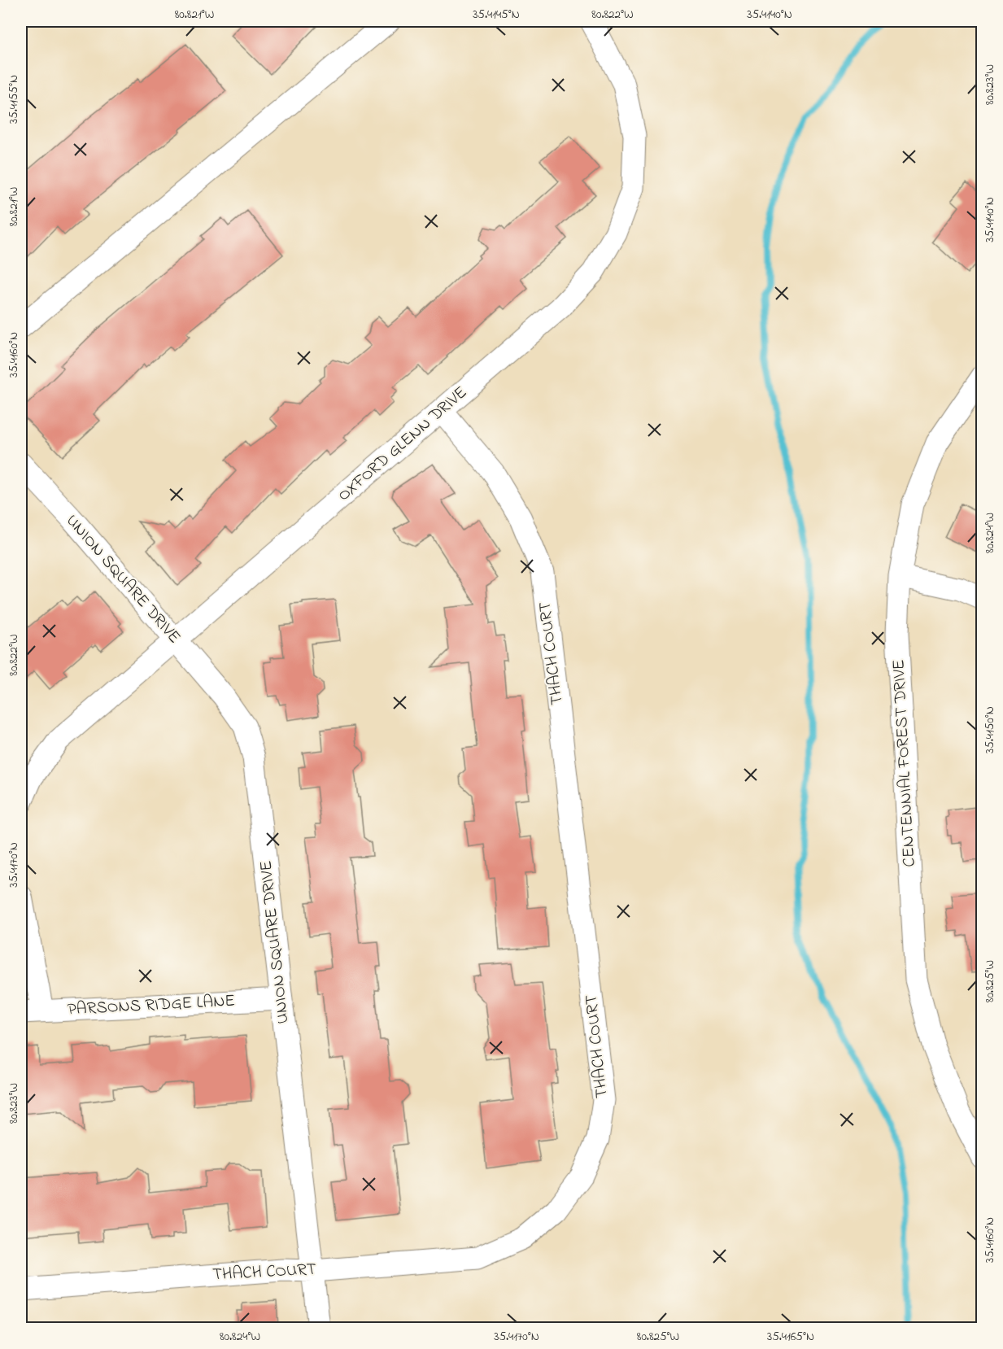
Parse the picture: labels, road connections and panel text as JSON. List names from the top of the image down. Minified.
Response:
{"streets":{"street":["OXFORD GLENN DRIVE","UNION SQUARE DRIVE","THACH COURT","CENTENNIAL FOREST DRIVE","PARSONS RIDGE LANE"]},"crossings":[["OXFORD GLENN DRIVE","UNION SQUARE DRIVE"],["OXFORD GLENN DRIVE","THACH COURT"],["UNION SQUARE DRIVE","THACH COURT"],["UNION SQUARE DRIVE","PARSONS RIDGE LANE"]],"coordinates":["80.821°W","35.4145°N","80.822°W","35.4140°N","80.823°W","35.4155°N","35.4160°N","80.824°W","35.4150°N","35.4170°N","80.825°W","35.4165°N"]}
